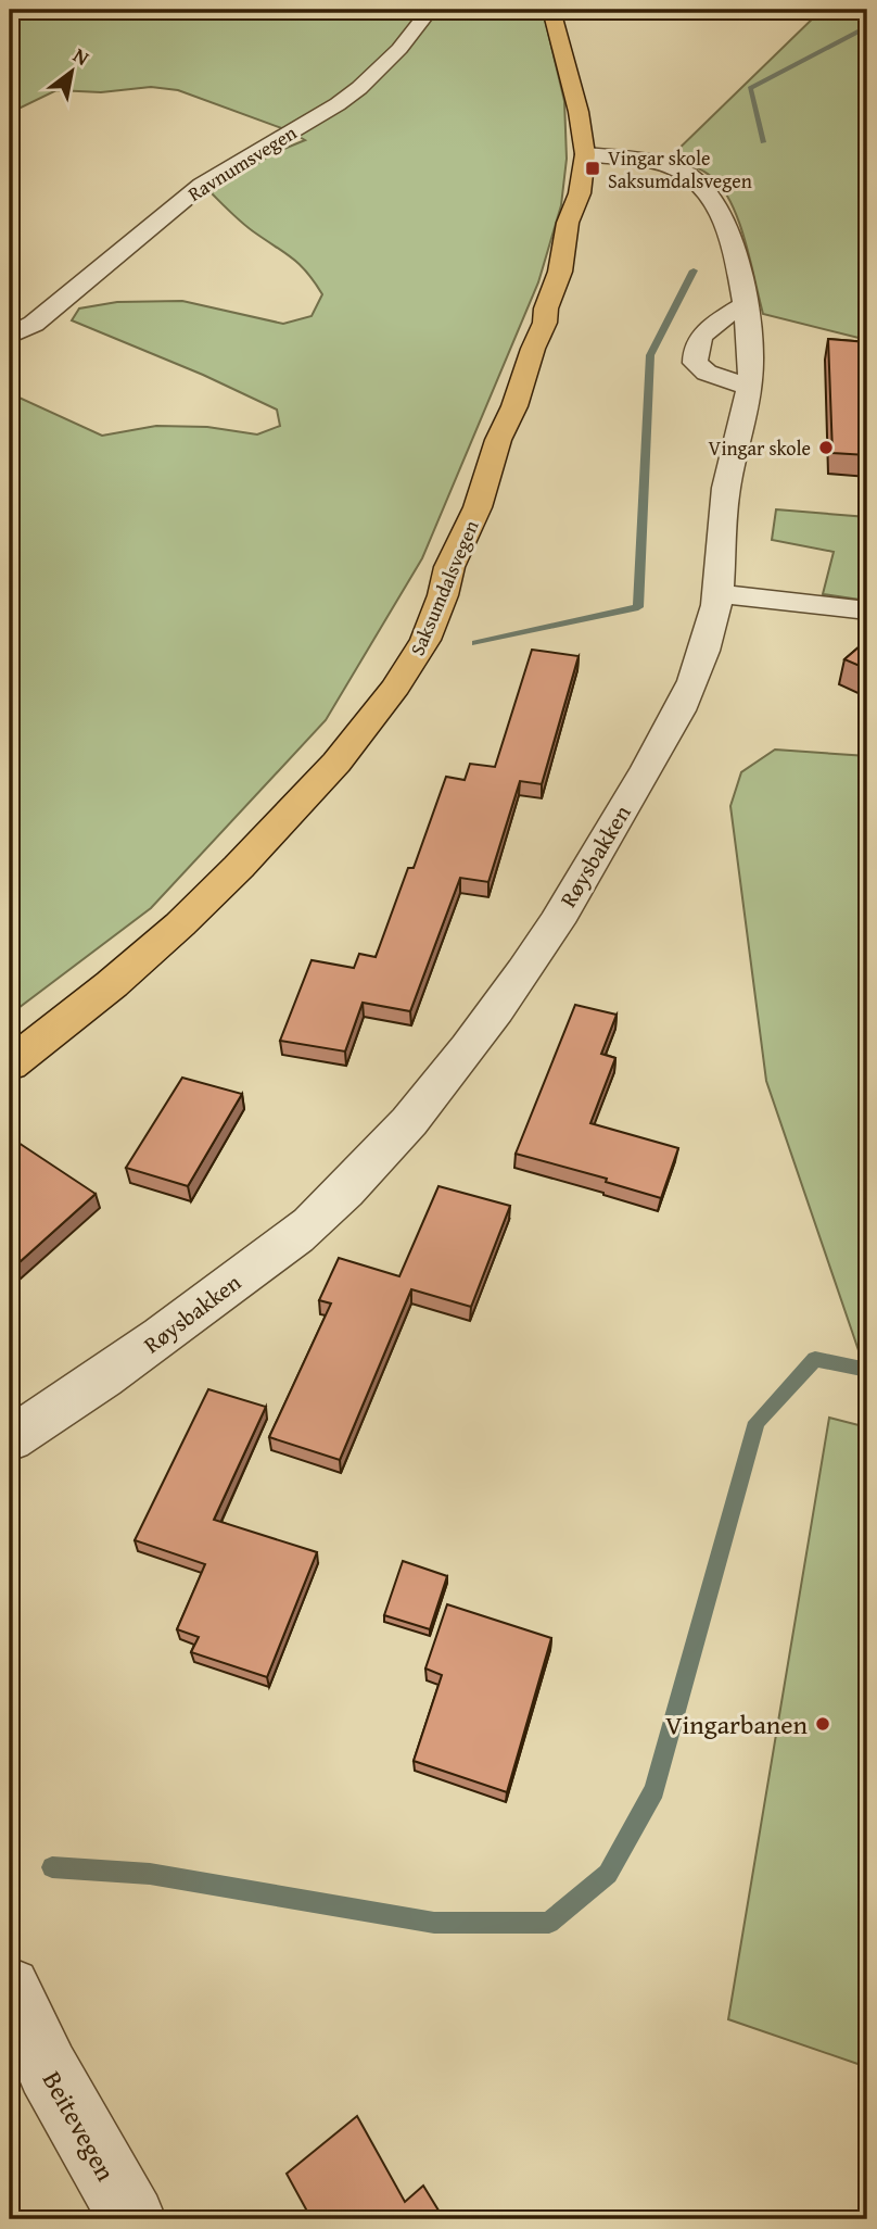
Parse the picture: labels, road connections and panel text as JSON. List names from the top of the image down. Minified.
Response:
{"streets":{"main road":["Saksumdalsvegen"],"street":["Ravnumsvegen","Røysbakken","Beitevegen"]},"crossings":[["Saksumdalsvegen","Røysbakken"]],"places":{"transit":["Vingar skole Saksumdalsvegen"],"other":["Vingar skole","Vingarbanen"]},"north":"top right"}
